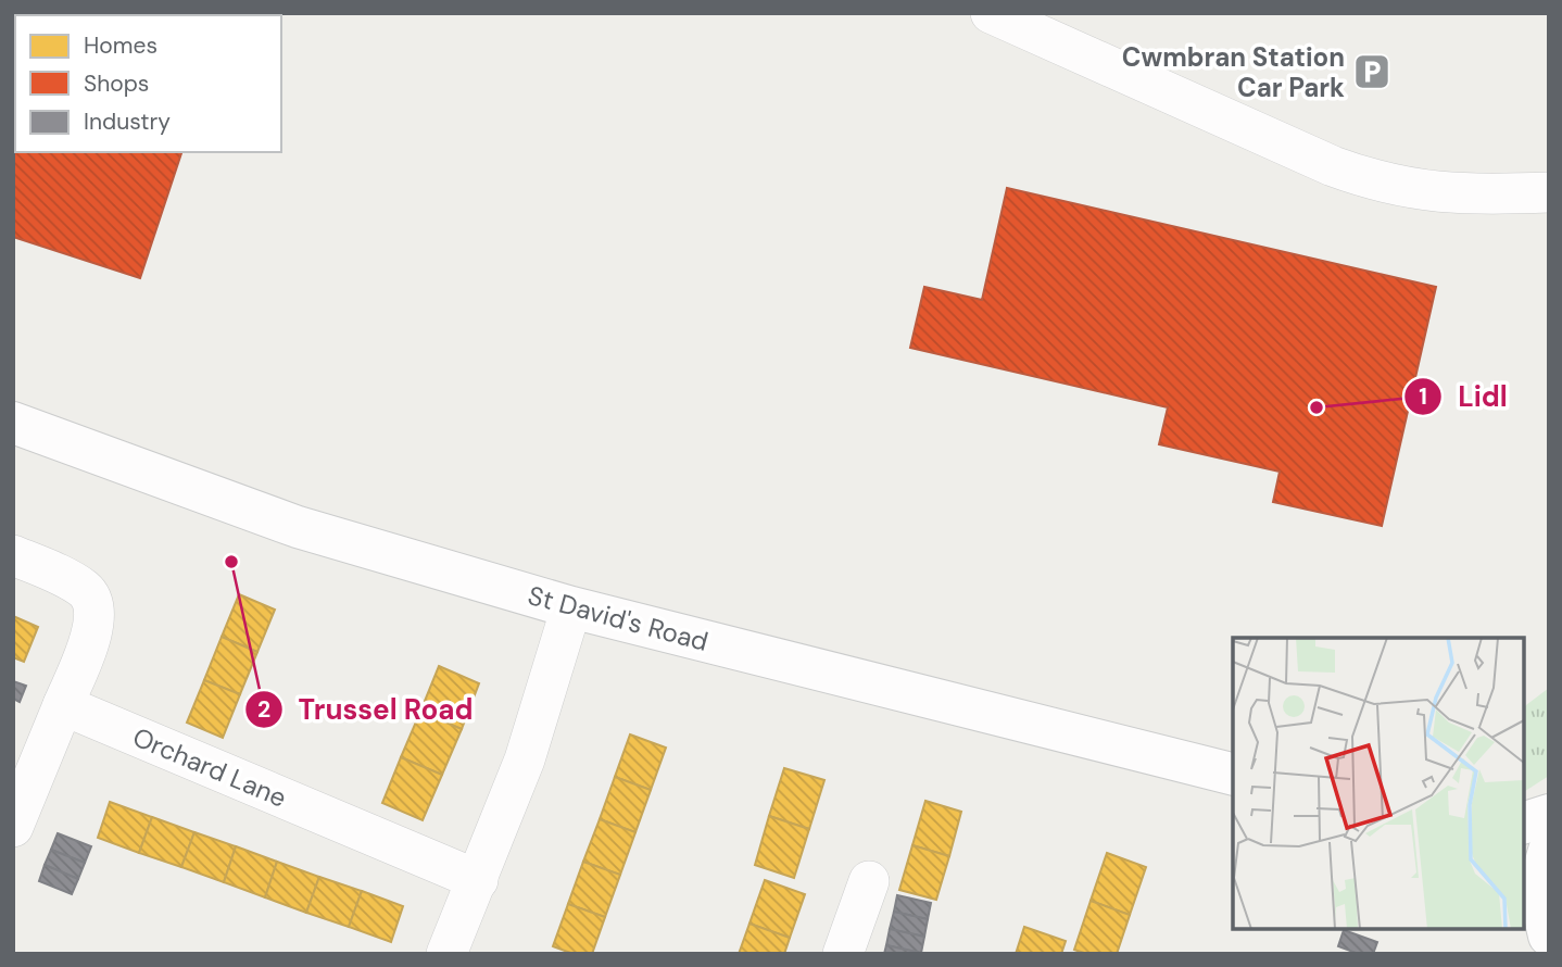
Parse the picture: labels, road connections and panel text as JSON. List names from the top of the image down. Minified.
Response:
{"streets":{"street":["St David's Road","Orchard Lane"]},"places":{"parking":["Cwmbran Station Car Park"],"other":["Lidl","Trussel Road"]},"legend":["Homes","Shops","Industry"]}
